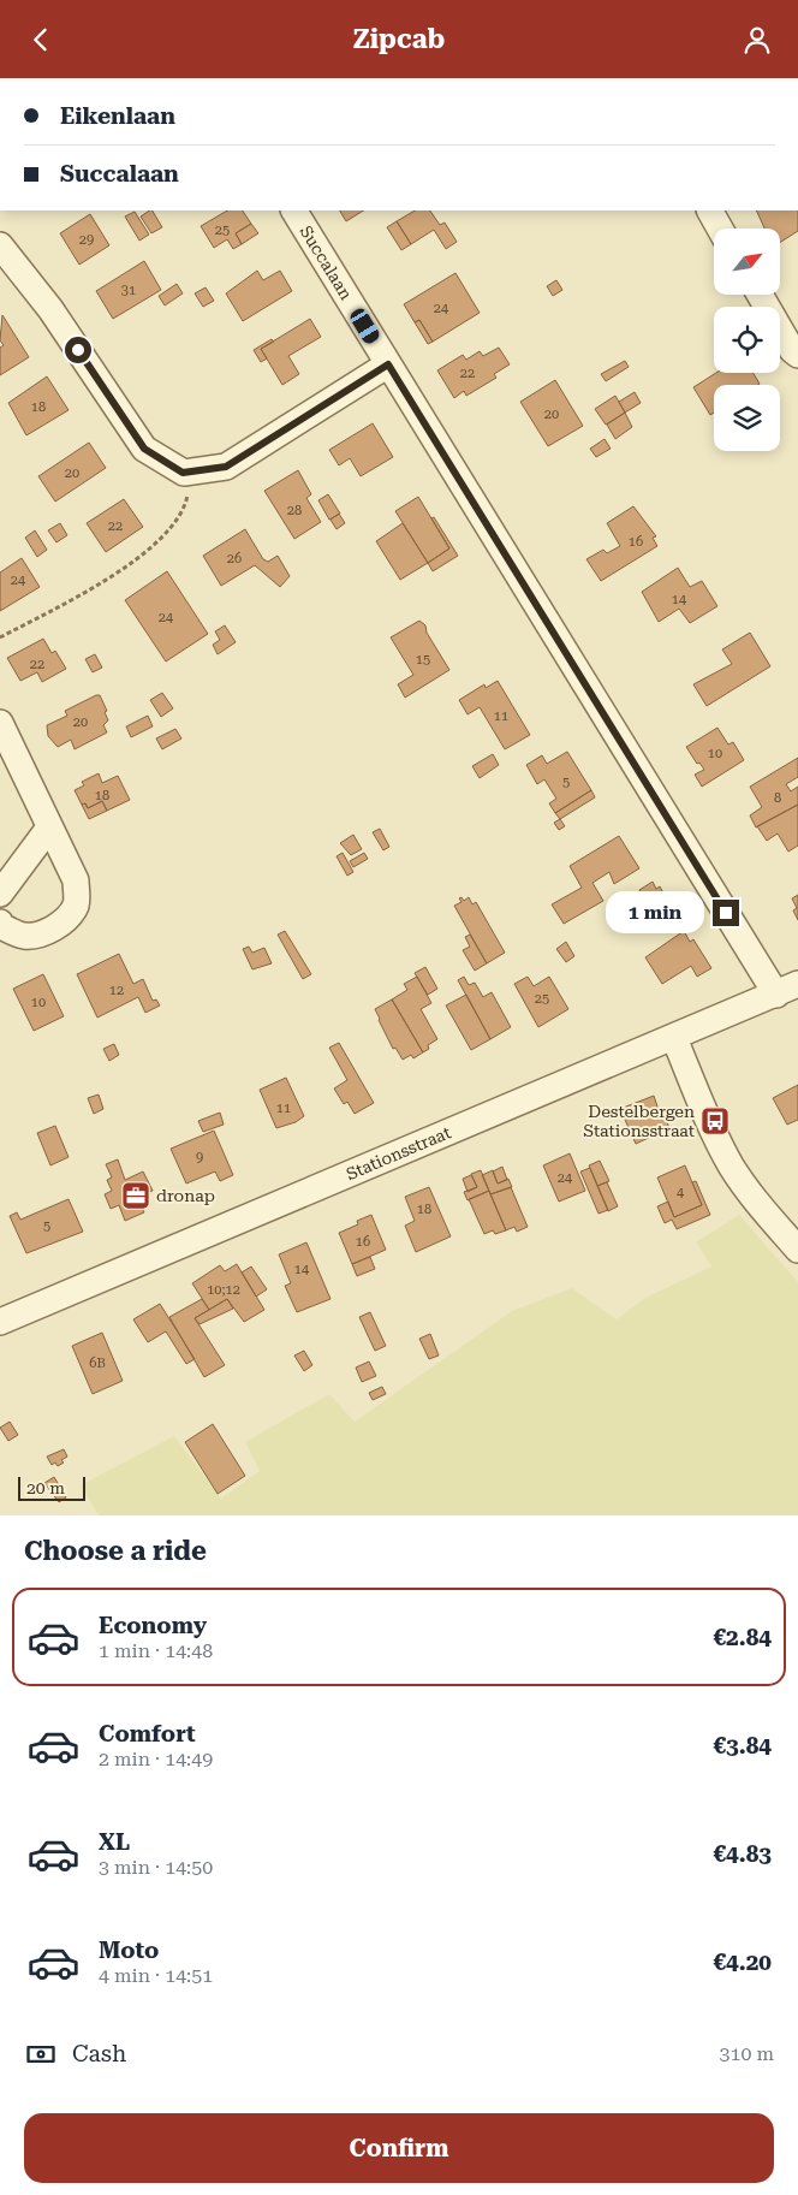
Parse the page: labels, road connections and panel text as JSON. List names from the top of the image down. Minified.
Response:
{"streets":{"street":["Succalaan","Stationsstraat"]},"crossings":[["Succalaan","Stationsstraat"]],"places":{"bus stop":["Destelbergen Stationsstraat"],"office":["dronap"]},"house_numbers":["25","29","31","24","22","18","20","20","28","22","16","26","24","14","24","15","22","11","20","10","5","18","8","12","25","10","11","9","24","4","18","5","16","14","10;12","6B"],"scale_bar":"20 m","north":"top right","page":{"header":"Zipcab","banner":["Eikenlaan","Succalaan"],"bubble":"1 min","scale":"20 m","heading":"Choose a ride","list":[{"name":"Economy","note":"1 min · 14:48","value":"€2.84"},{"name":"Comfort","note":"2 min · 14:49","value":"€3.84"},{"name":"XL","note":"3 min · 14:50","value":"€4.83"},{"name":"Moto","note":"4 min · 14:51","value":"€4.20"}],"pay":["Cash","310 m"],"buttons":"Confirm"}}
